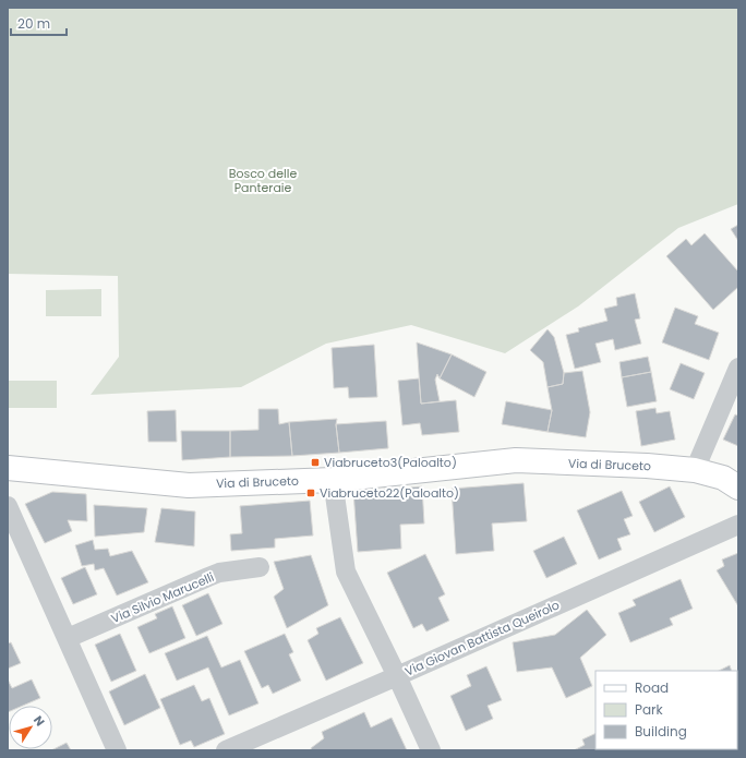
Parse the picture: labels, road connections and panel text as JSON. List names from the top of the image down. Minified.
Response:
{"streets":{"main road":["Via di Bruceto"],"street":["Via Silvio Marucelli","Via Giovan Battista Queirolo"]},"parks":["Bosco delle Panteraie"],"places":{"transit":["Viabruceto3(Paloalto)","Viabruceto22(Paloalto)"]},"legend":["Road","Park","Building"],"scale_bar":"20 m","north":"top right"}
